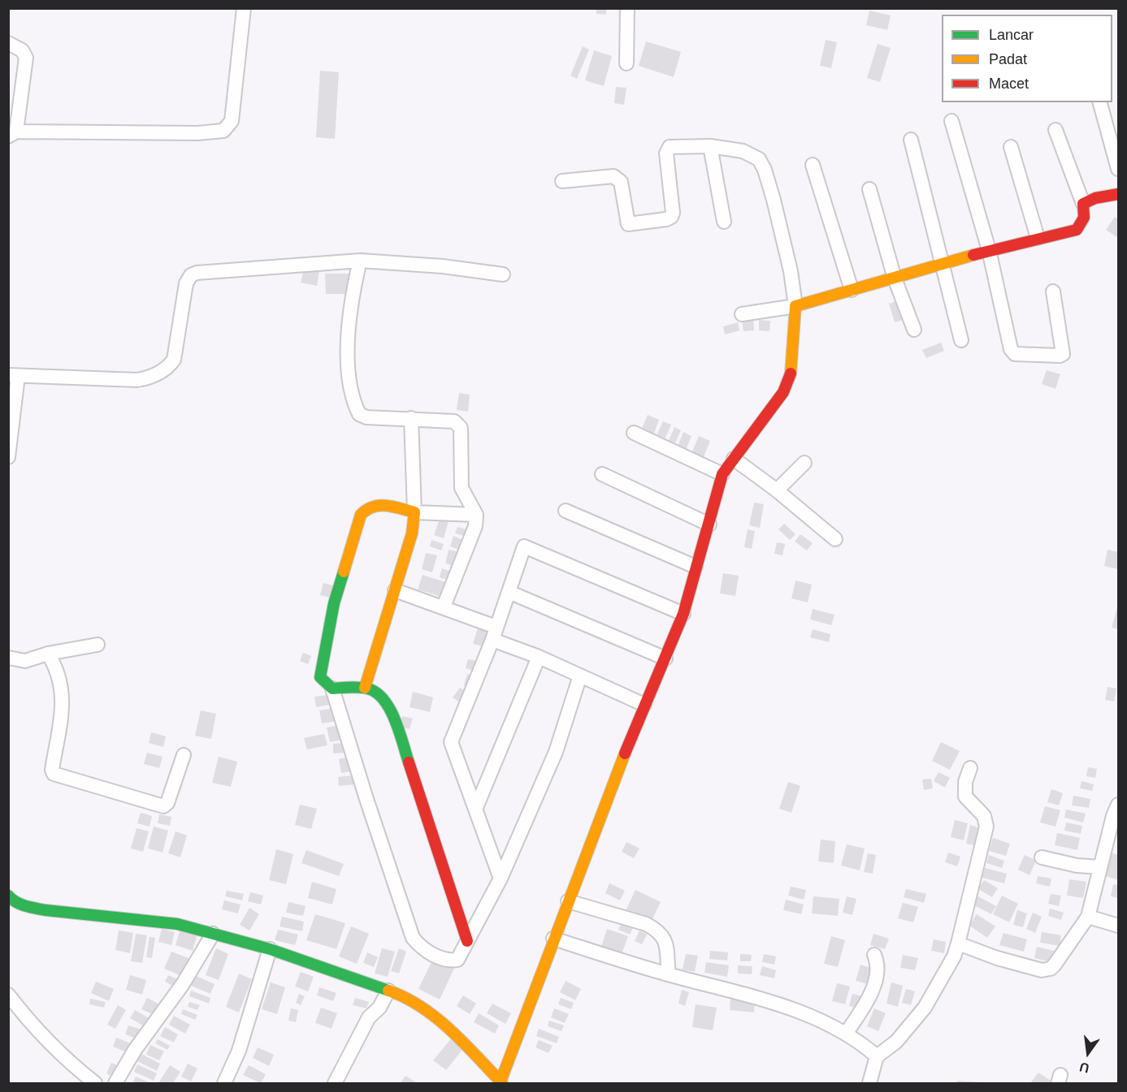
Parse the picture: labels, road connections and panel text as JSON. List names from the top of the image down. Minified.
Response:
{"legend":["Lancar","Padat","Macet"],"north":"bottom"}
